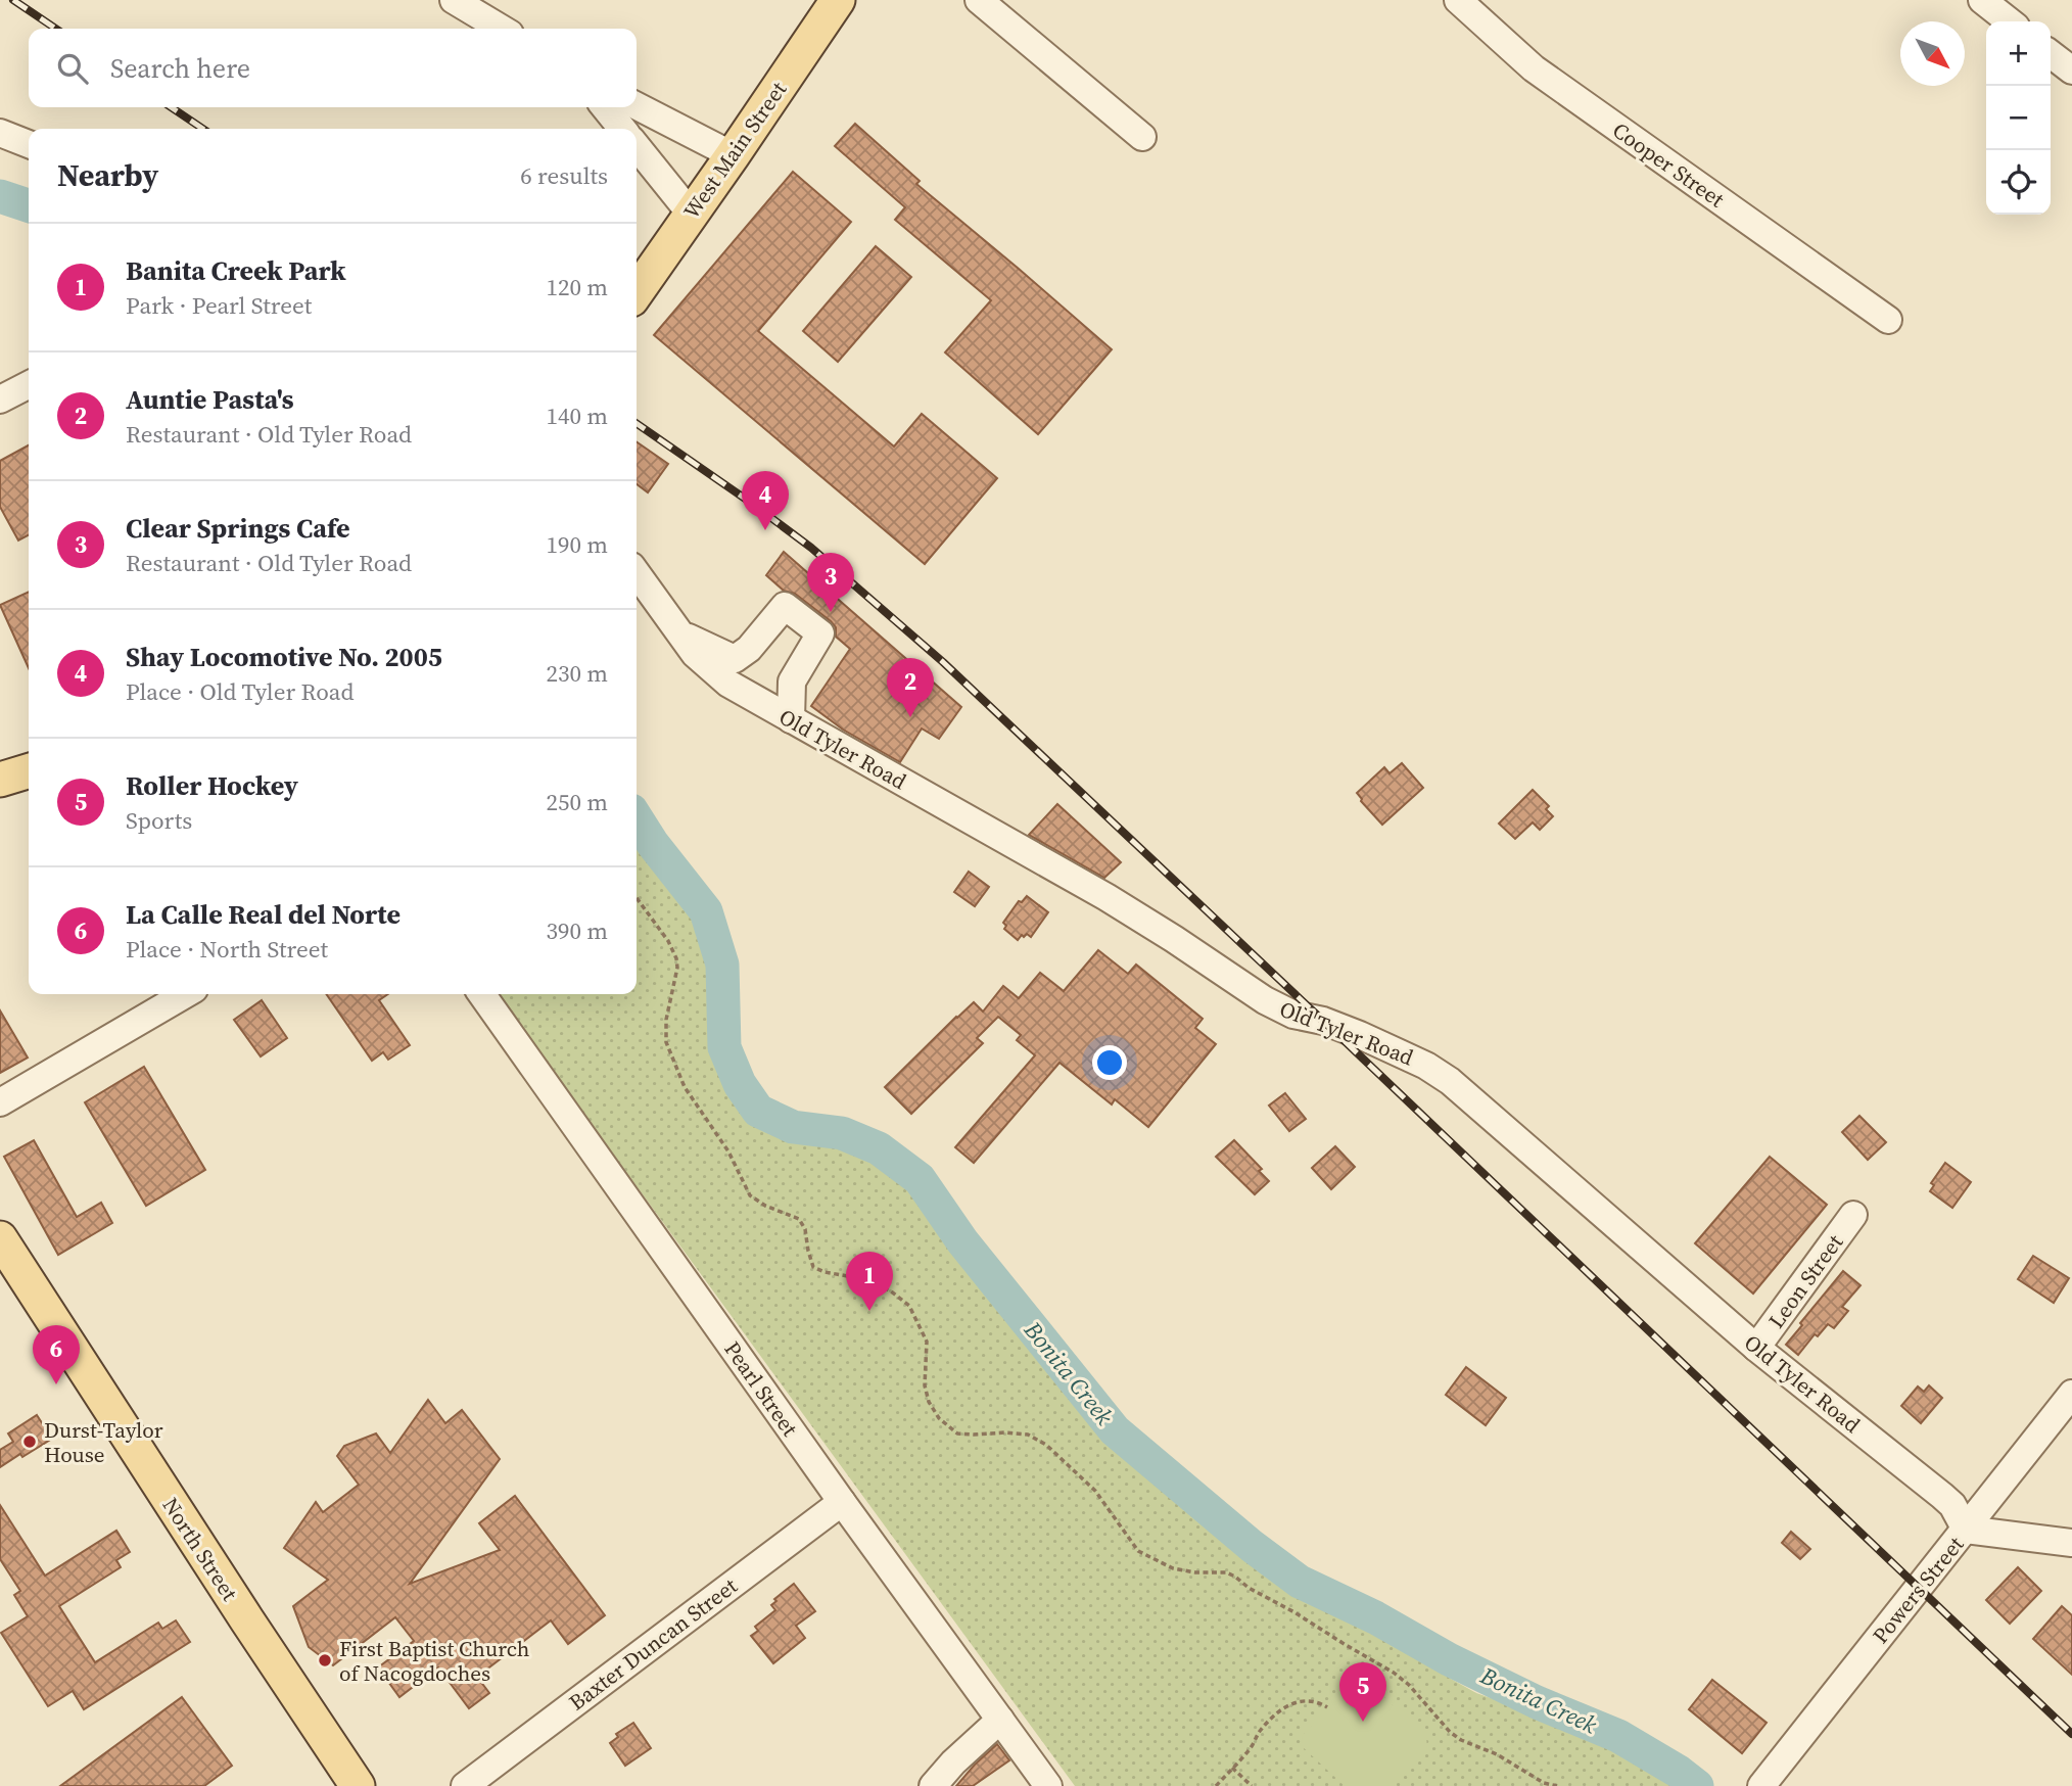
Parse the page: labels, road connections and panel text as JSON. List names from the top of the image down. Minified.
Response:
{"streets":{"main road":["West Main Street","North Street"],"street":["Cooper Street","Old Tyler Road","Leon Street","Pearl Street","Powers Street","Baxter Duncan Street"]},"crossings":[["Old Tyler Road","Leon Street"],["Old Tyler Road","Powers Street"],["Pearl Street","Baxter Duncan Street"]],"water":["Bonita Creek"],"places":["Durst-Taylor House","First Baptist Church of Nacogdoches"],"north":"bottom right","page":{"map_buttons":["+","−"],"search":"Search here","heading":["Nearby","6 results"],"list":[{"mark":"1","name":"Banita Creek Park","note":"Park · Pearl Street","value":"120 m"},{"mark":"2","name":"Auntie Pasta's","note":"Restaurant · Old Tyler Road","value":"140 m"},{"mark":"3","name":"Clear Springs Cafe","note":"Restaurant · Old Tyler Road","value":"190 m"},{"mark":"4","name":"Shay Locomotive No. 2005","note":"Place · Old Tyler Road","value":"230 m"},{"mark":"5","name":"Roller Hockey","note":"Sports","value":"250 m"},{"mark":"6","name":"La Calle Real del Norte","note":"Place · North Street","value":"390 m"}],"pins":["4","3","2","1","6","5"]}}
